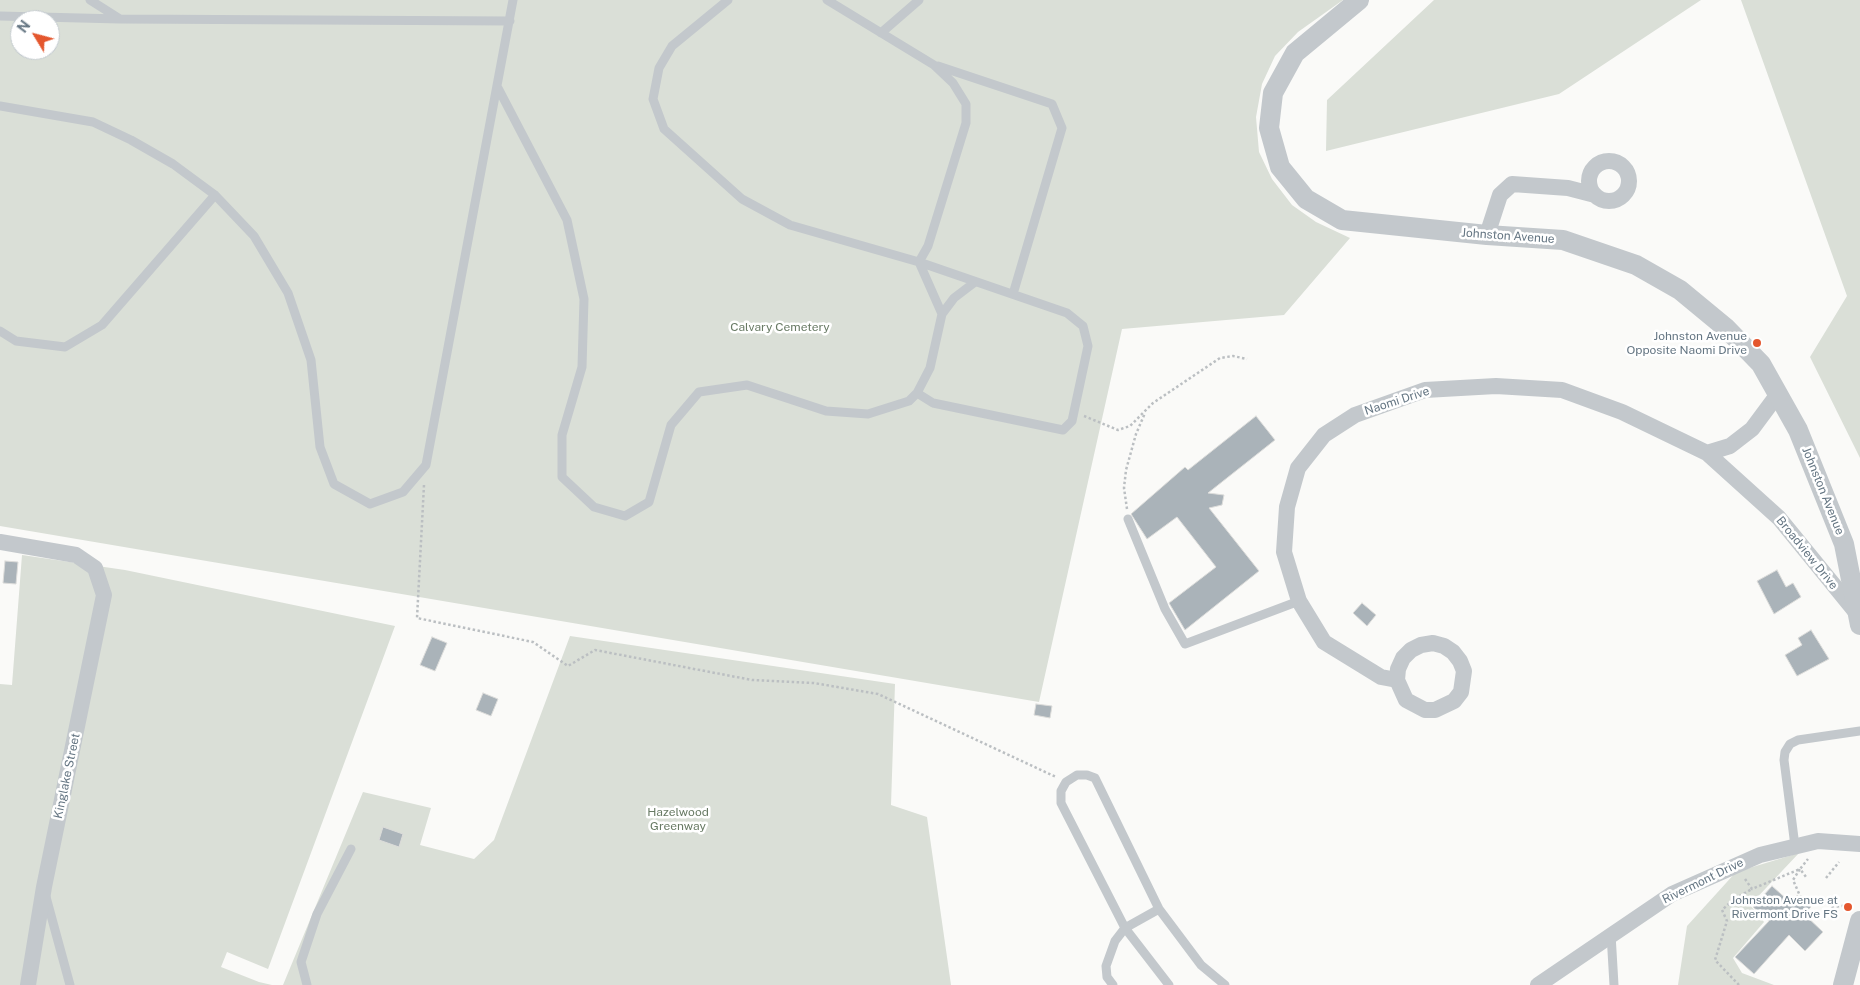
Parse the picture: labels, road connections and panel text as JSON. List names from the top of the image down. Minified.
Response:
{"streets":{"street":["Johnston Avenue","Naomi Drive","Broadview Drive","Kinglake Street","Rivermont Drive"]},"crossings":[["Johnston Avenue","Broadview Drive"],["Naomi Drive","Broadview Drive"]],"parks":["Calvary Cemetery","Hazelwood Greenway"],"places":["Johnston Avenue Opposite Naomi Drive","Johnston Avenue at Rivermont Drive FS"],"north":"top left"}
